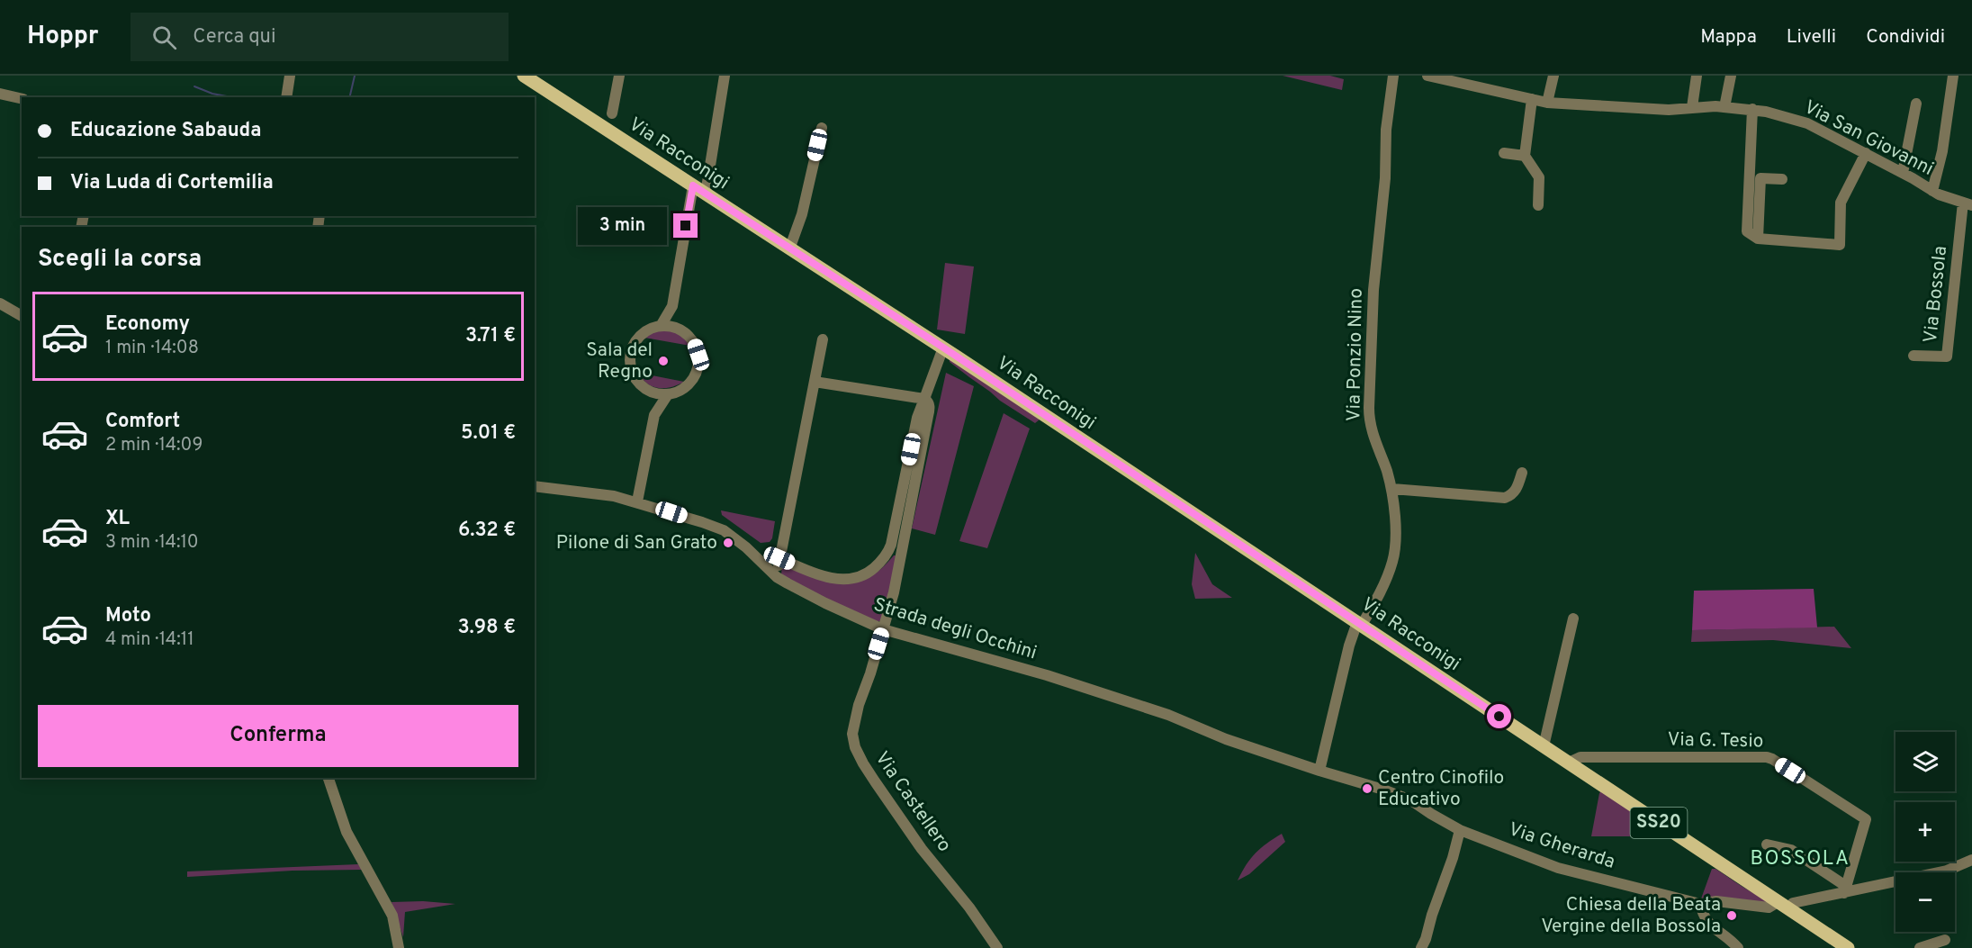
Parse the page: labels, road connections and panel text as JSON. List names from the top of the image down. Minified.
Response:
{"streets":{"main road":["Via Racconigi","SS20"],"street":["Via San Giovanni","Via Bossola","Via Ponzio Nino","Strada degli Occhini","Via G. Tesio","Via Castellero","Via Gherarda"]},"crossings":[["Via San Giovanni","Via Bossola"],["Via Racconigi","Via Ponzio Nino"],["Via Racconigi","Via G. Tesio"],["Via Racconigi","Via Castellero"],["Via Racconigi","Via Gherarda"],["Strada degli Occhini","Via Castellero"],["Strada degli Occhini","Via Gherarda"],["Via G. Tesio","Via Gherarda"]],"districts":["BOSSOLA"],"places":["Sala del Regno","Pilone di San Grato","Centro Cinofilo Educativo","Chiesa della Beata Vergine della Bossola"],"page":{"header":"Hoppr","search":"Cerca qui","nav":["Mappa","Livelli","Condividi"],"banner":["Educazione Sabauda","Via Luda di Cortemilia"],"bubble":"3 min","heading":"Scegli la corsa","list":[{"name":"Economy","note":"1 min · 14:08","value":"3.71 €"},{"name":"Comfort","note":"2 min · 14:09","value":"5.01 €"},{"name":"XL","note":"3 min · 14:10","value":"6.32 €"},{"name":"Moto","note":"4 min · 14:11","value":"3.98 €"}],"buttons":"Conferma","map_buttons":["+","−"]}}
